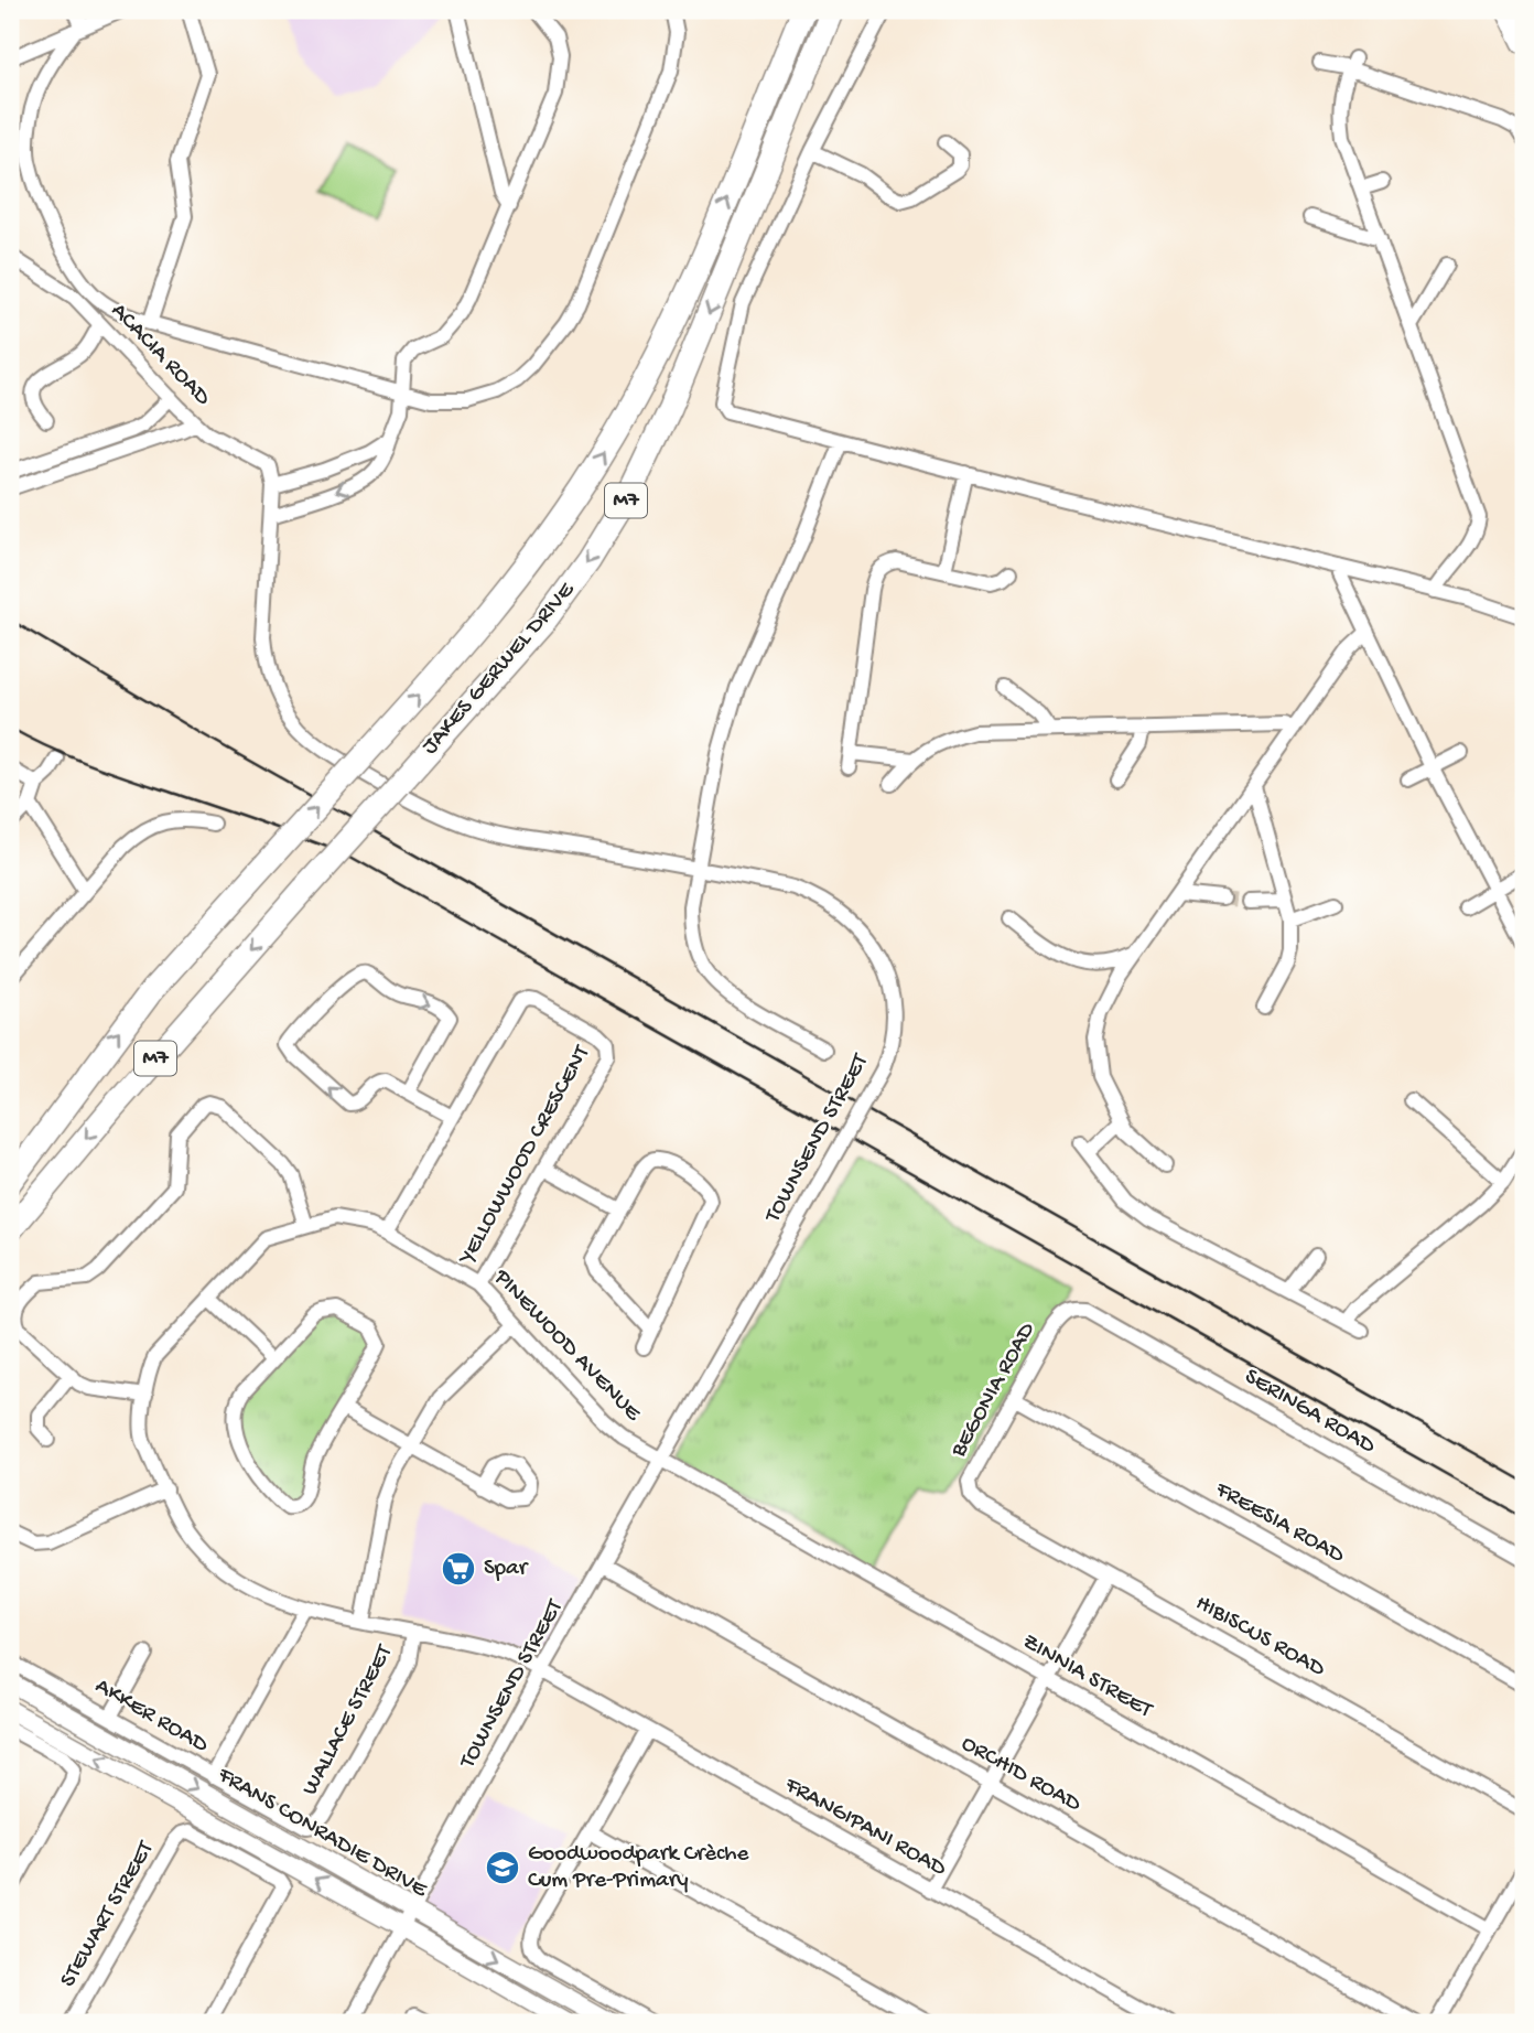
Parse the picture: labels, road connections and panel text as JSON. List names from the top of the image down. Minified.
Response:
{"streets":{"highway":["M7","JAKES GERWEL DRIVE"],"main road":["FRANS CONRADIE DRIVE"],"street":["ACACIA ROAD","TOWNSEND STREET","YELLOWWOOD CRESCENT","PINEWOOD AVENUE","BEGONIA ROAD","SERINGA ROAD","FREESIA ROAD","HIBISCUS ROAD","ZINNIA STREET","AKKER ROAD","WALLACE STREET","ORCHID ROAD","FRANGIPANI ROAD","STEWART STREET"]},"crossings":[["ACACIA ROAD","TOWNSEND STREET"],["TOWNSEND STREET","PINEWOOD AVENUE"],["TOWNSEND STREET","ZINNIA STREET"],["TOWNSEND STREET","ORCHID ROAD"],["TOWNSEND STREET","FRANGIPANI ROAD"],["TOWNSEND STREET","FRANS CONRADIE DRIVE"],["YELLOWWOOD CRESCENT","PINEWOOD AVENUE"],["PINEWOOD AVENUE","ZINNIA STREET"],["PINEWOOD AVENUE","WALLACE STREET"],["PINEWOOD AVENUE","FRANGIPANI ROAD"],["BEGONIA ROAD","SERINGA ROAD"],["BEGONIA ROAD","FREESIA ROAD"],["BEGONIA ROAD","HIBISCUS ROAD"],["AKKER ROAD","WALLACE STREET"]],"places":{"supermarket":["Spar"],"school or university":["Goodwoodpark Crèche Cum Pre-Primary"]}}
